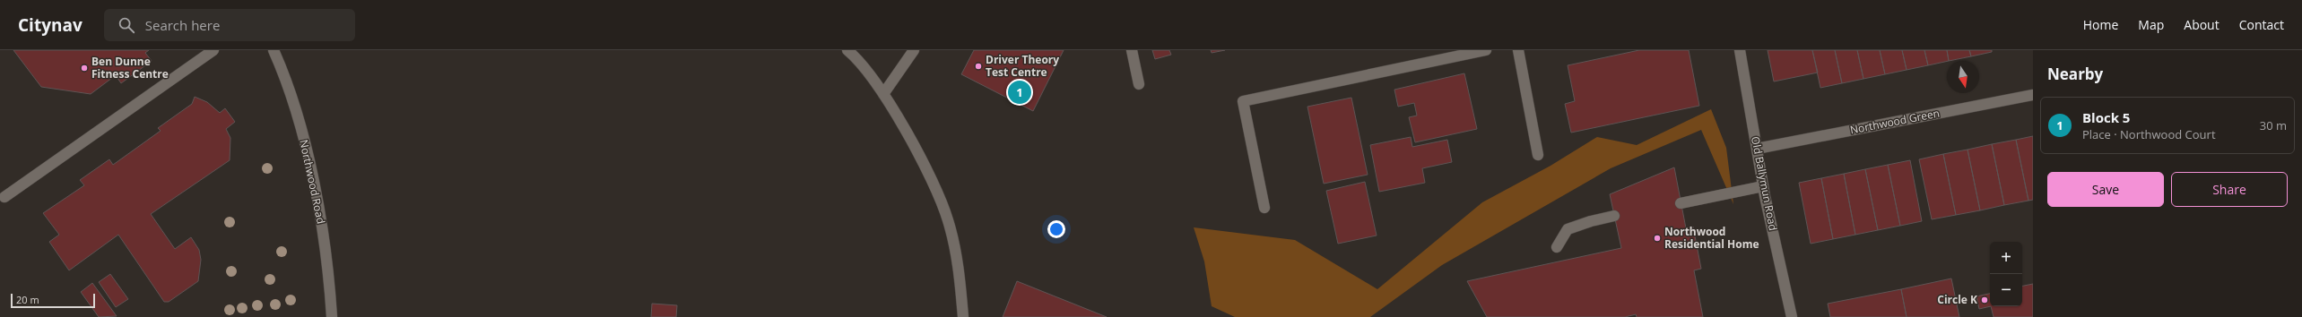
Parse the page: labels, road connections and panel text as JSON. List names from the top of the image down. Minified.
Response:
{"streets":{"street":["Northwood Green","Northwood Road","Old Ballymun Road"]},"crossings":[["Northwood Green","Old Ballymun Road"]],"places":["Driver Theory Test Centre","Ben Dunne Fitness Centre","Northwood Residential Home","Circle K"],"scale_bar":"20 m","north":"bottom","page":{"header":"Citynav","search":"Search here","nav":["Home","Map","About","Contact"],"heading":"Nearby","pins":"1","list":[{"mark":"1","name":"Block 5","note":"Place · Northwood Court","value":"30 m"}],"buttons":["Save","Share"],"map_buttons":["+","−"],"scale":"20 m"}}
